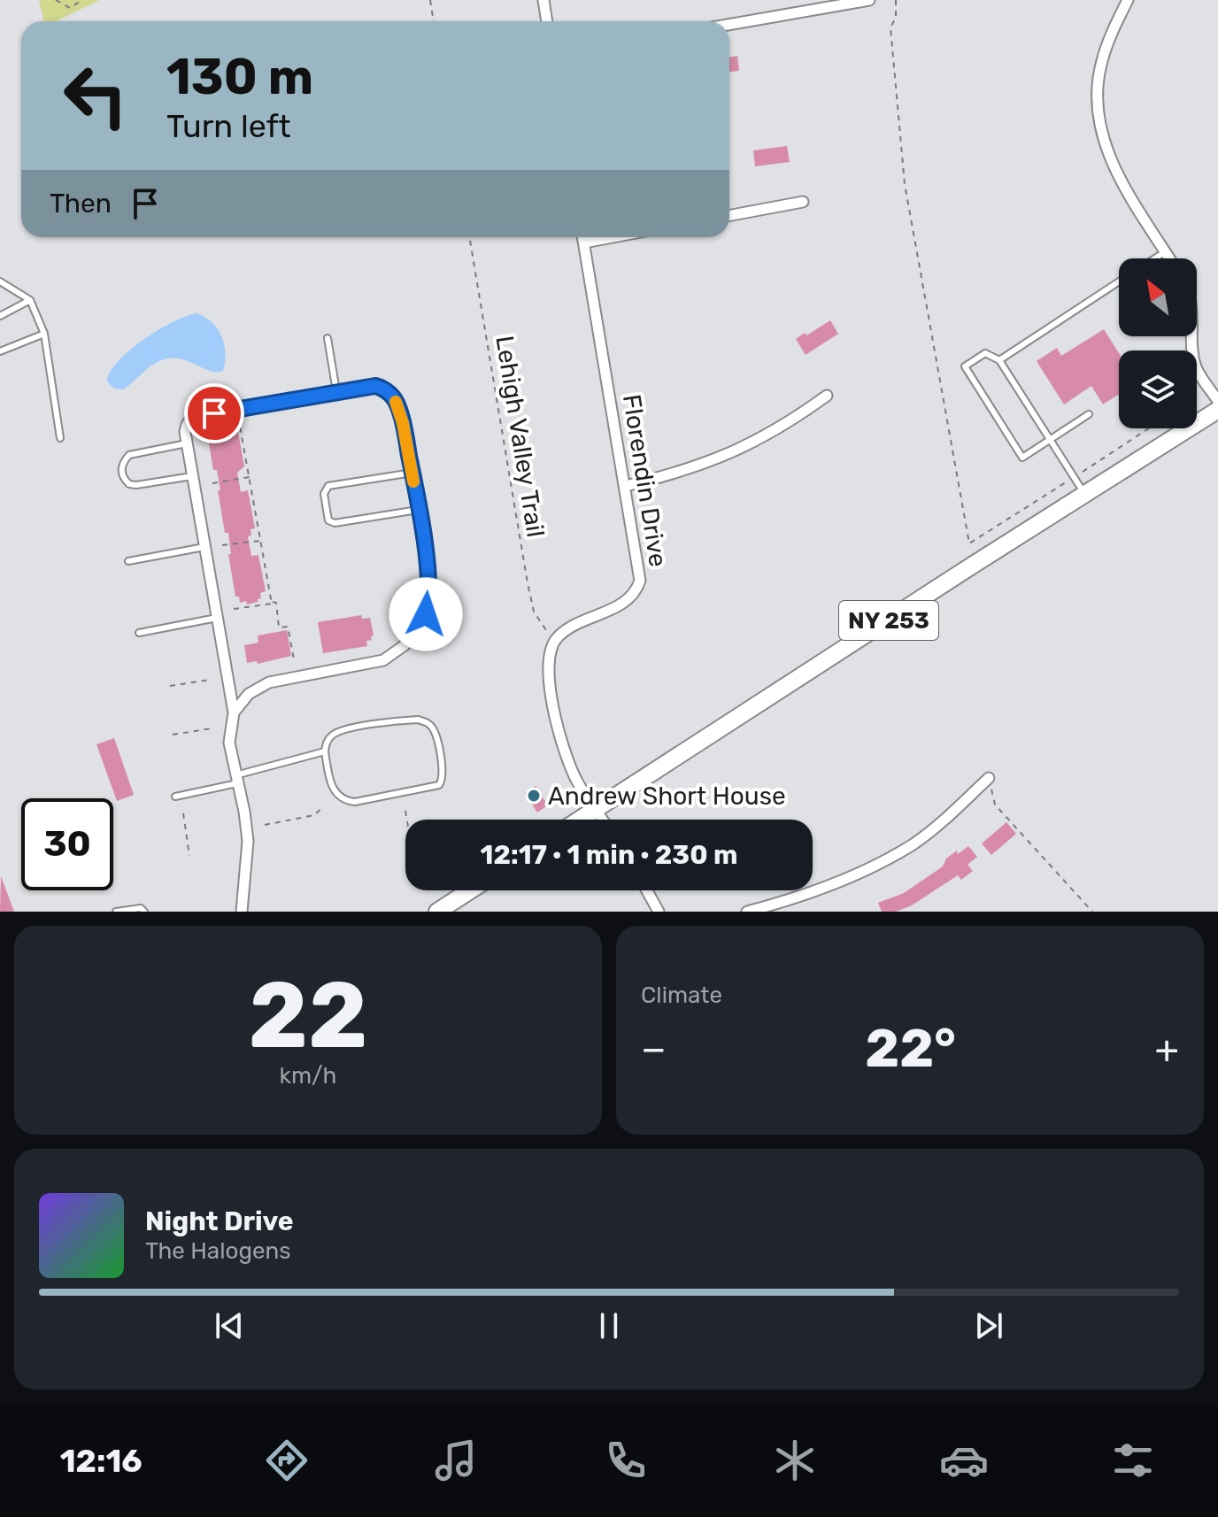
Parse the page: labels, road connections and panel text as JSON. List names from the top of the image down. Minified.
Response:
{"streets":{"main road":["NY 253"],"street":["Florendin Drive"],"path":["Lehigh Valley Trail"]},"crossings":[["Lehigh Valley Trail","Florendin Drive"]],"places":["Andrew Short House"],"north":"top left","page":{"turn":["130 m","Turn left"],"then":"Then","limit":"30","trip":"12:17 · 1 min · 230 m","tile":[["22","km/h"],"Climate"],"heat":["−","22°","+"],"song":["Night Drive","The Halogens"],"tabs":"12:16"}}
